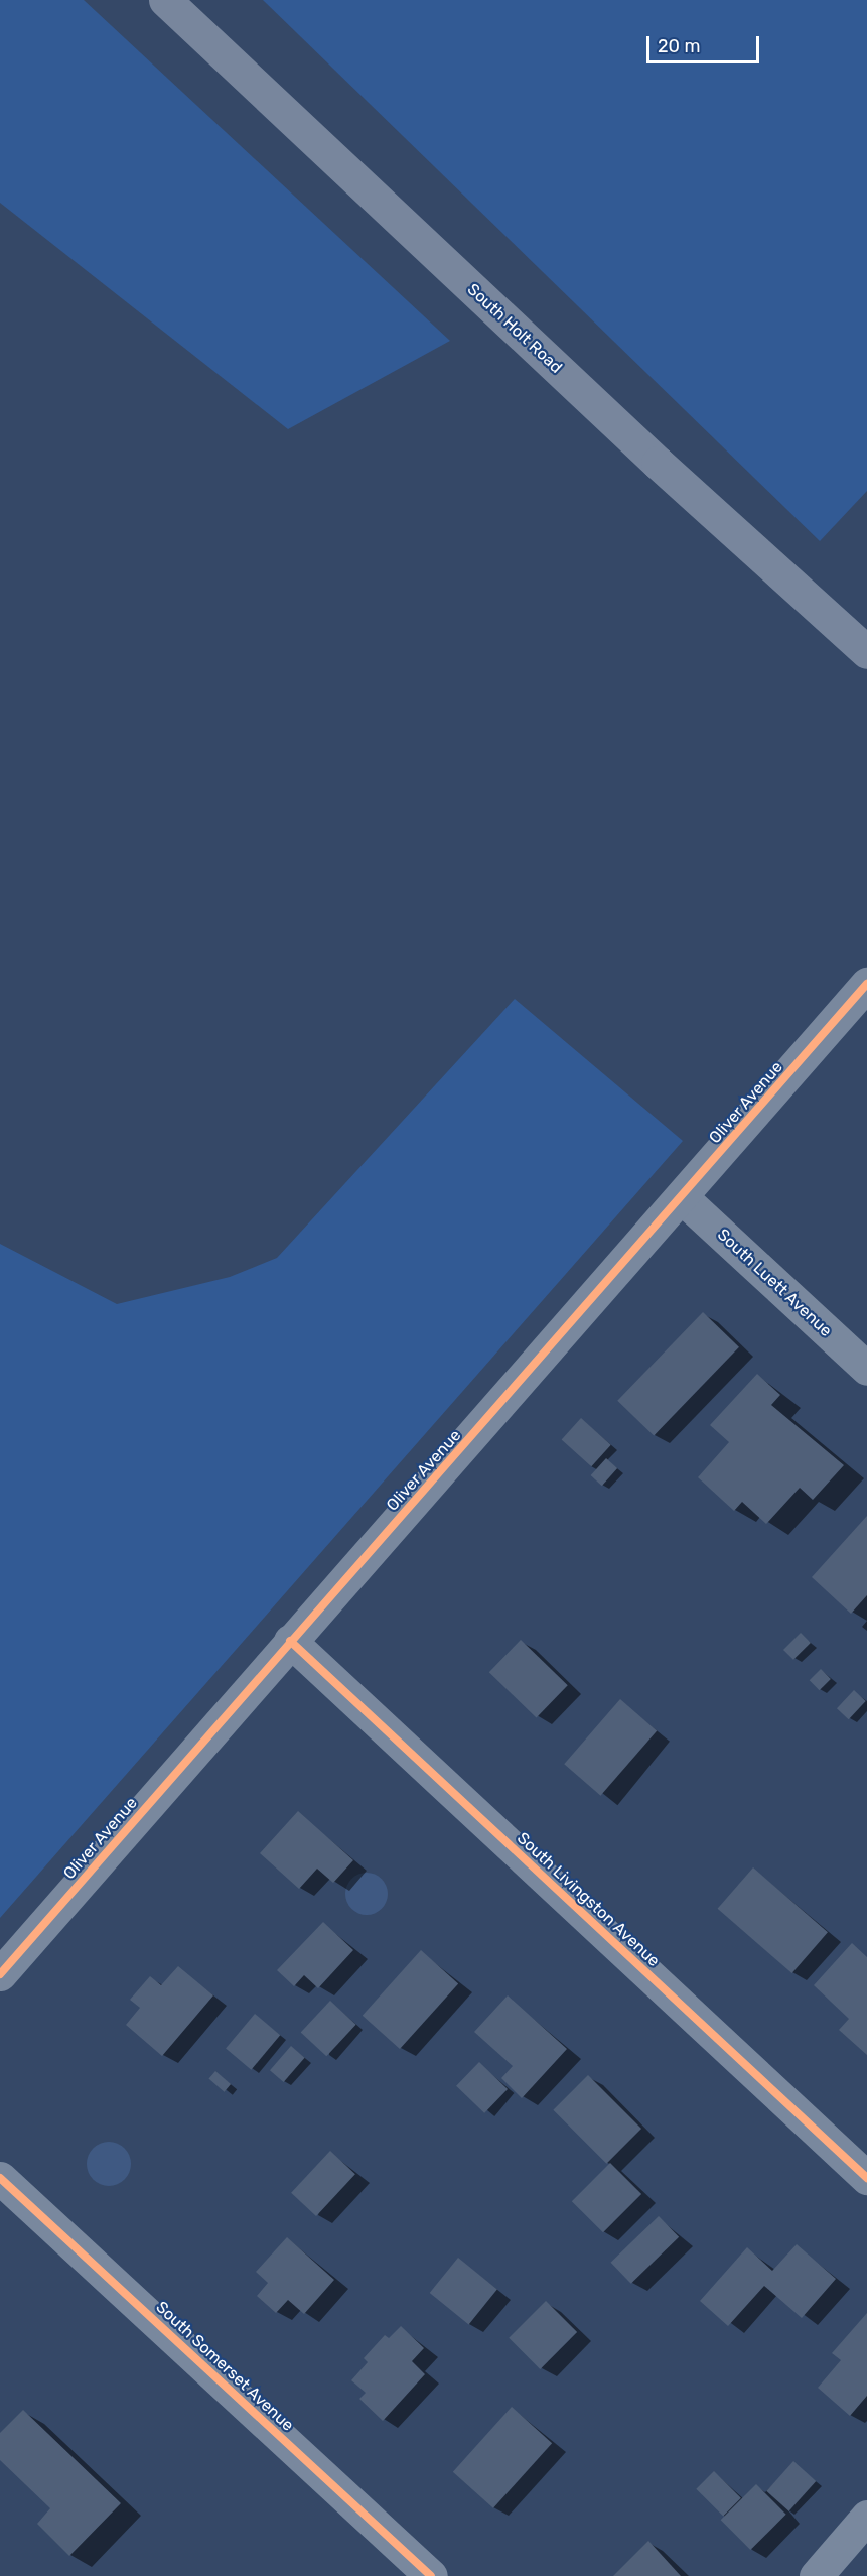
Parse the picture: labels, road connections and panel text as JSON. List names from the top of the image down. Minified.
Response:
{"streets":{"main road":["South Holt Road"],"street":["Oliver Avenue","South Luett Avenue","South Livingston Avenue","South Somerset Avenue"]},"crossings":[["Oliver Avenue","South Luett Avenue"],["Oliver Avenue","South Livingston Avenue"]],"scale_bar":"20 m"}
